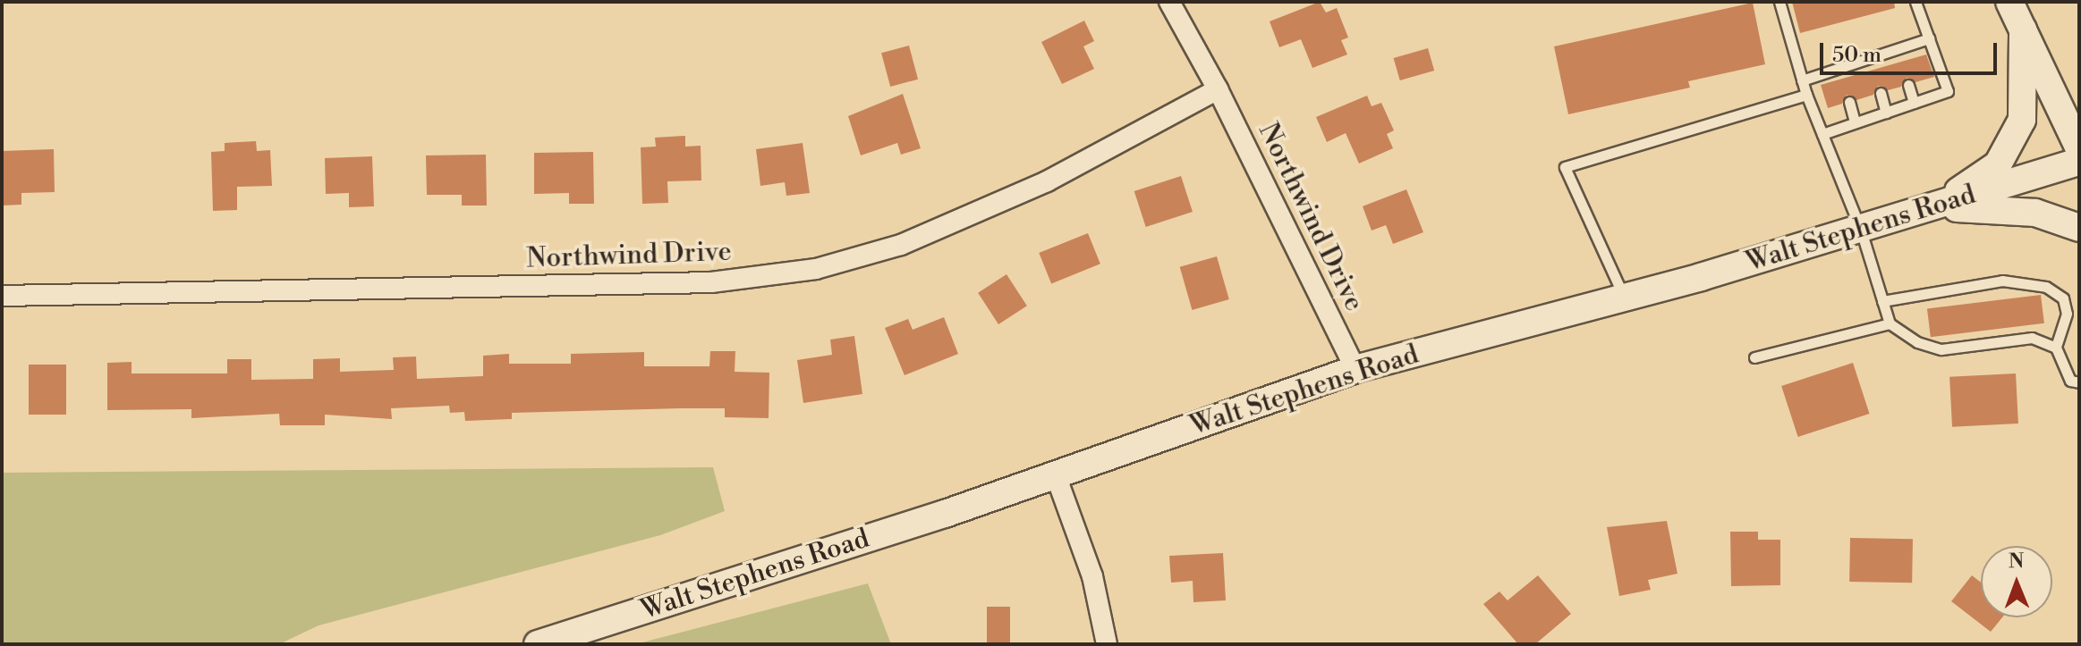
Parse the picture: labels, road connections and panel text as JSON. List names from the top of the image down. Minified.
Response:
{"streets":{"street":["Northwind Drive","Walt Stephens Road"]},"crossings":[["Northwind Drive","Walt Stephens Road"]],"scale_bar":"50 m","north":"top"}
